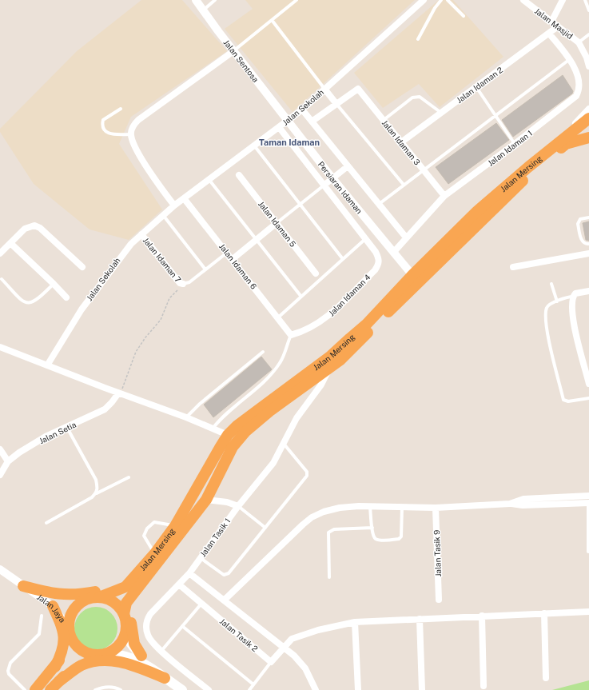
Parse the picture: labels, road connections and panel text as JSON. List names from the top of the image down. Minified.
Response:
{"streets":{"highway":["Jalan Mersing"],"street":["Jalan Masjid","Jalan Sentosa","Jalan Idaman 2","Jalan Sekolah","Jalan Idaman 3","Jalan Idaman 1","Persiaran Idaman","Jalan Idaman 5","Jalan Idaman 7","Jalan Idaman 6","Jalan Idaman 4","Jalan Setia","Jalan Tasik 1","Jalan Tasik 9","Jalan Jaya","Jalan Tasik 2"]},"crossings":[["Jalan Masjid","Jalan Idaman 2"],["Jalan Sentosa","Jalan Sekolah"],["Jalan Sentosa","Persiaran Idaman"],["Jalan Idaman 2","Jalan Idaman 3"],["Jalan Idaman 2","Jalan Idaman 1"],["Jalan Sekolah","Persiaran Idaman"],["Jalan Sekolah","Jalan Idaman 7"],["Jalan Sekolah","Jalan Idaman 6"],["Jalan Idaman 3","Jalan Idaman 1"],["Jalan Idaman 1","Persiaran Idaman"],["Jalan Mersing","Persiaran Idaman"],["Jalan Mersing","Jalan Tasik 1"],["Jalan Mersing","Jalan Jaya"],["Jalan Idaman 6","Jalan Idaman 4"],["Jalan Tasik 1","Jalan Tasik 2"]],"districts":["Taman Idaman"]}
